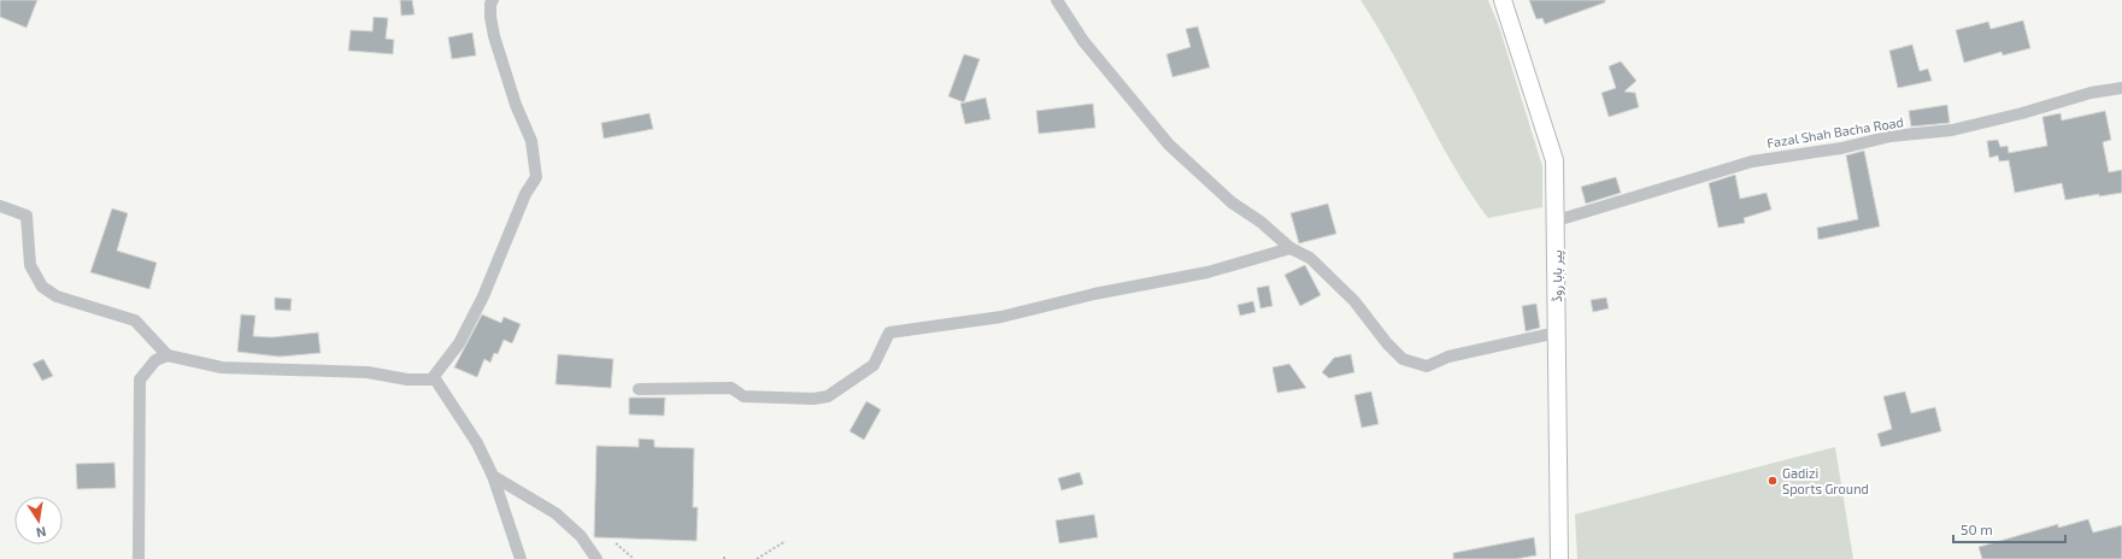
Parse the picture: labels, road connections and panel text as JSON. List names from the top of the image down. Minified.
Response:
{"streets":{"main road":["پیر بابا روڈ"],"street":["Fazal Shah Bacha Road"]},"crossings":[["Fazal Shah Bacha Road","پیر بابا روڈ"]],"places":["Gadizi Sports Ground"],"scale_bar":"50 m","north":"bottom"}
